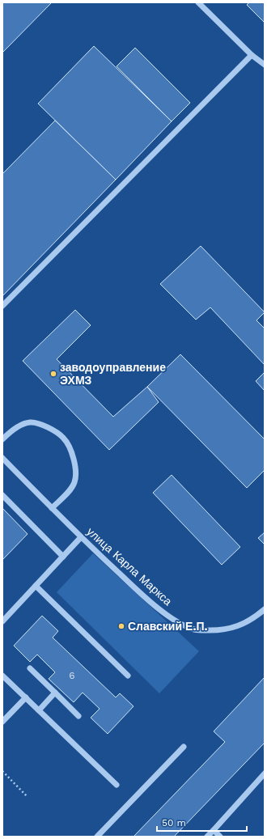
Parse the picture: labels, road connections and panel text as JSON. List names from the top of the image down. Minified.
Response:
{"streets":{"street":["улица Карла Маркса"]},"places":["заводоуправление ЭХМЗ","Славский Е.П."],"house_numbers":["6"],"scale_bar":"50 m"}
